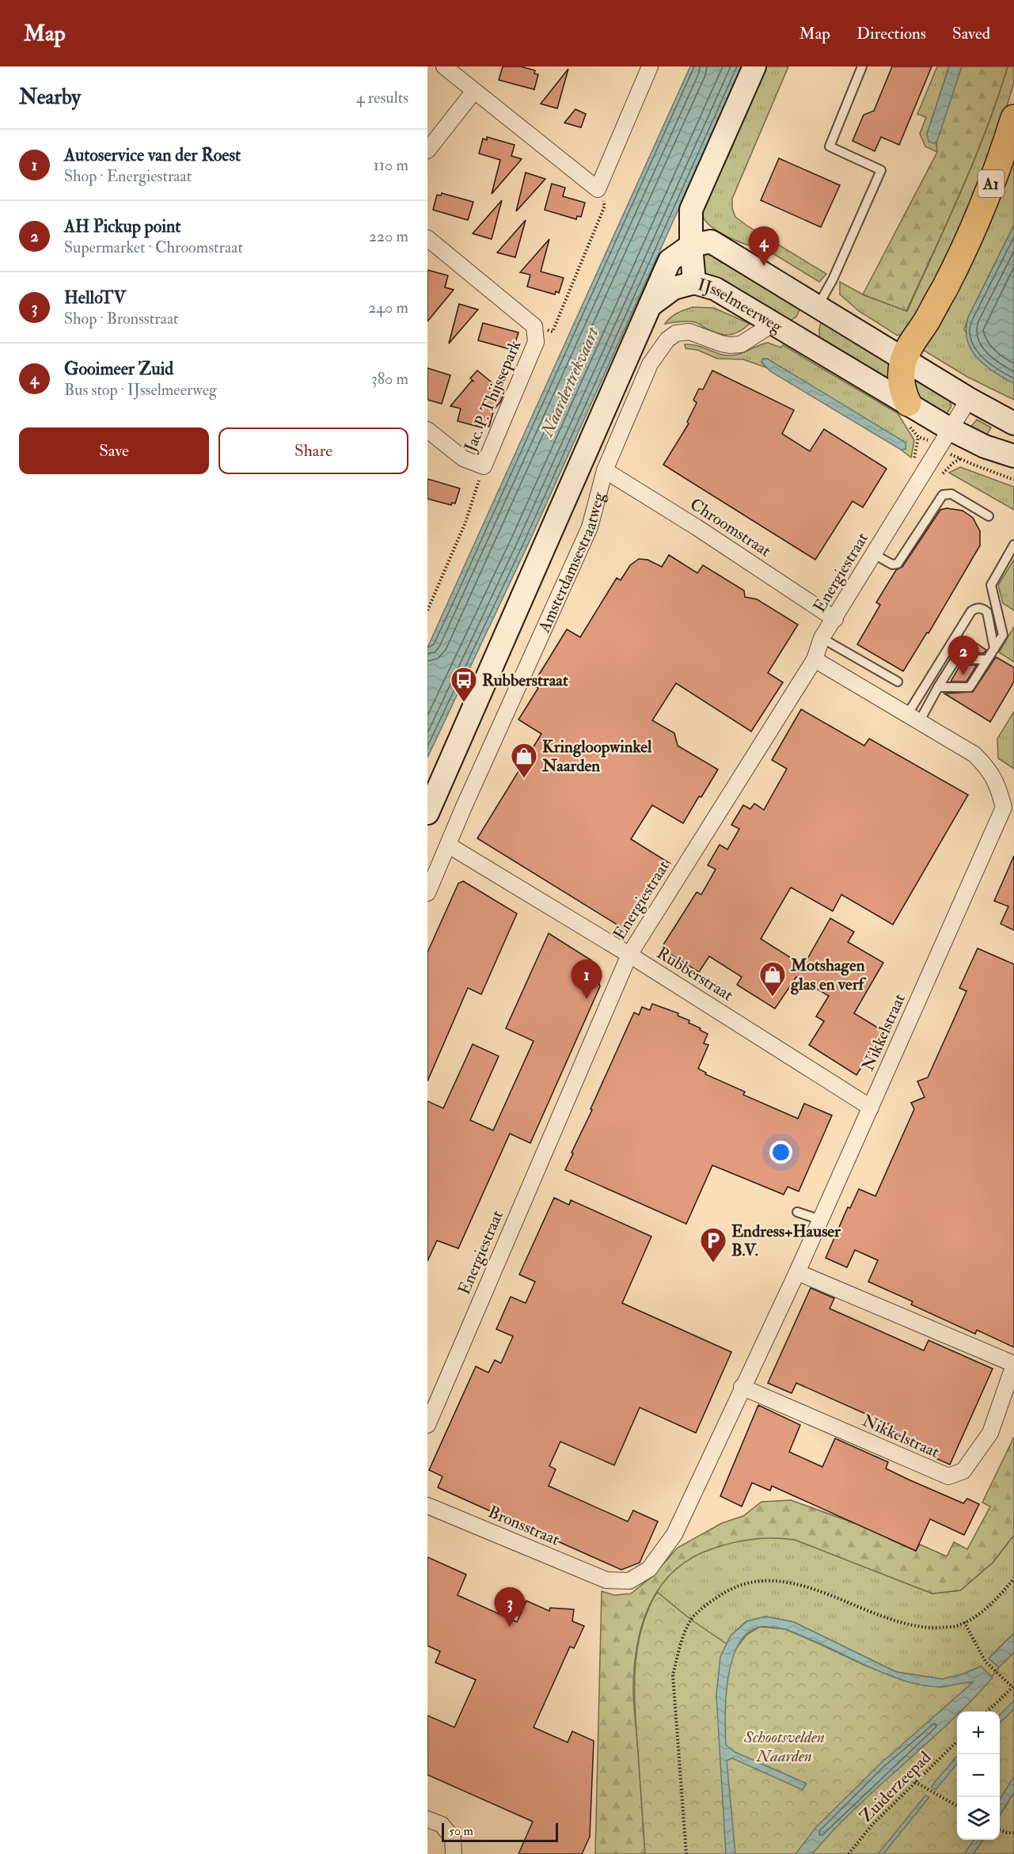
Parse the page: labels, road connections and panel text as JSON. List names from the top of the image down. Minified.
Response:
{"streets":{"highway":["A1"],"street":["IJsselmeerweg","Jac. P. Thijssepark","Chroomstraat","Amsterdamsestraatweg","Energiestraat","Rubberstraat","Nikkelstraat","Bronsstraat"],"path":["Zuiderzeepad"]},"crossings":[["A1","IJsselmeerweg"],["IJsselmeerweg","Amsterdamsestraatweg"],["IJsselmeerweg","Energiestraat"],["Chroomstraat","Amsterdamsestraatweg"],["Chroomstraat","Energiestraat"],["Amsterdamsestraatweg","Rubberstraat"],["Energiestraat","Rubberstraat"],["Rubberstraat","Nikkelstraat"],["Nikkelstraat","Bronsstraat"]],"water":["Naardertrekvaart"],"parks":["Schootsvelden Naarden"],"places":{"bus stop":["Rubberstraat"],"shop":["Kringloopwinkel Naarden","Motshagen glas en verf"],"parking":["Endress+Hauser B.V."]},"scale_bar":"50 m","page":{"header":"Map","nav":["Map","Directions","Saved"],"heading":["Nearby","4 results"],"list":[{"mark":"1","name":"Autoservice van der Roest","note":"Shop · Energiestraat","value":"110 m"},{"mark":"2","name":"AH Pickup point","note":"Supermarket · Chroomstraat","value":"220 m"},{"mark":"3","name":"HelloTV","note":"Shop · Bronsstraat","value":"240 m"},{"mark":"4","name":"Gooimeer Zuid","note":"Bus stop · IJsselmeerweg","value":"380 m"}],"pins":["4","2","1","3"],"buttons":["Save","Share"],"map_buttons":["+","−"],"scale":"50 m"}}
